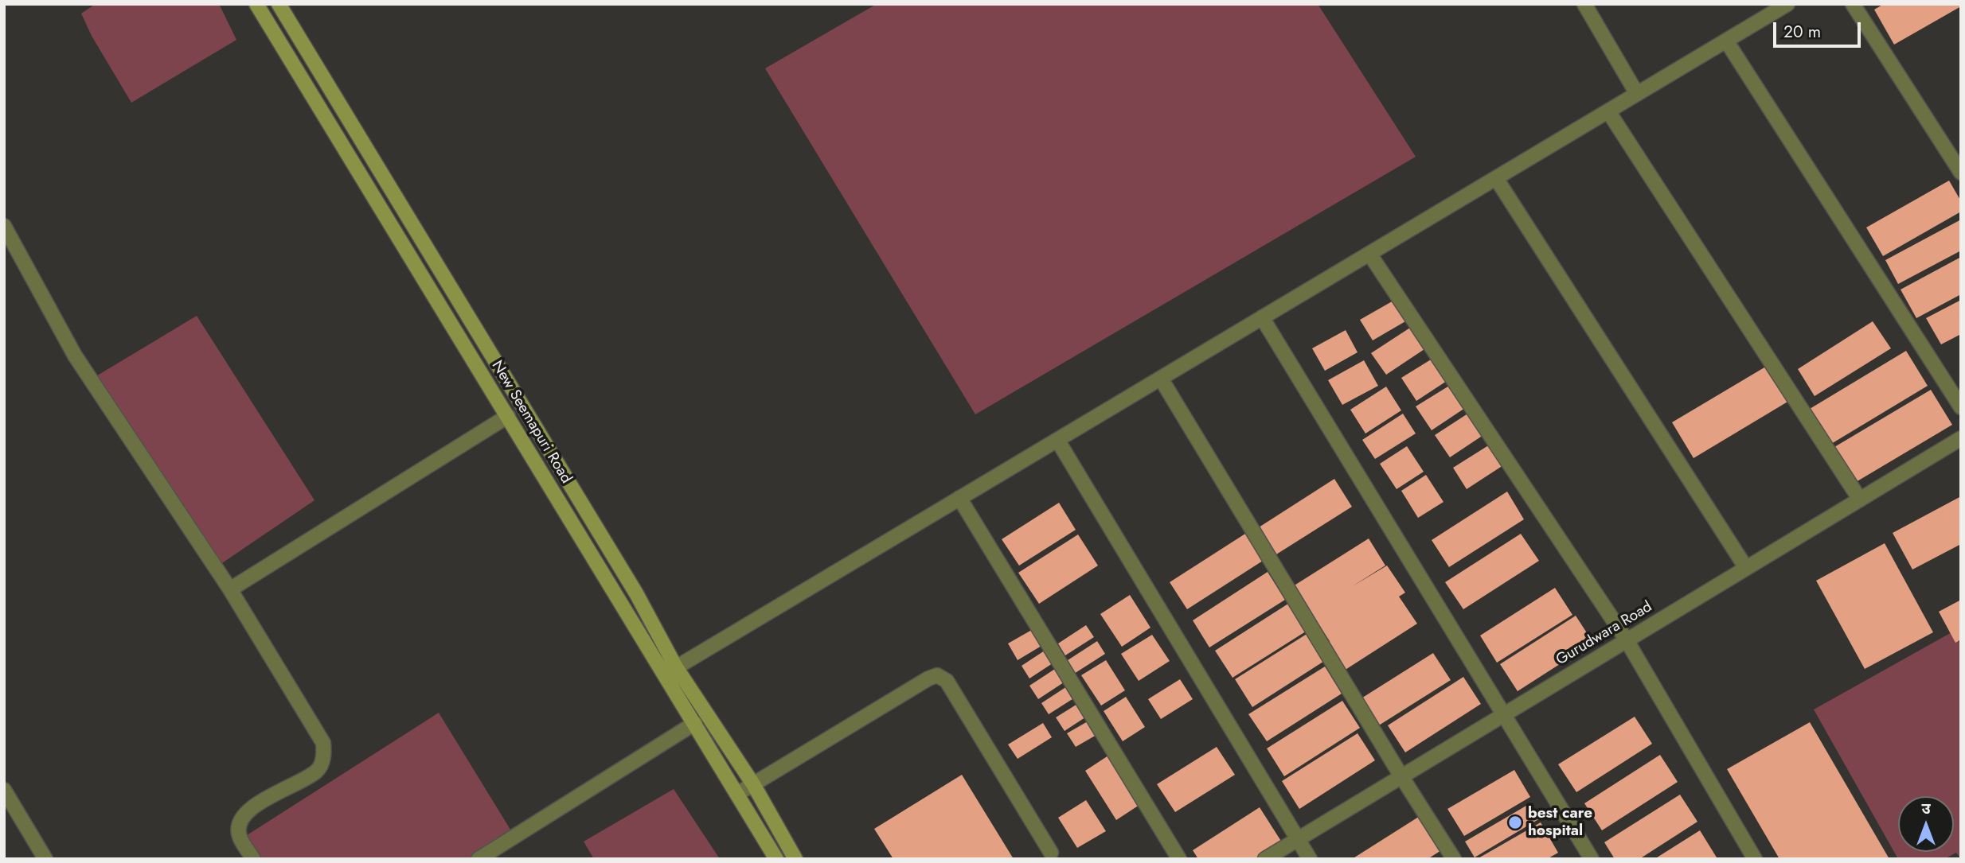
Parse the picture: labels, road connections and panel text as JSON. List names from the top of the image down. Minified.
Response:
{"streets":{"main road":["New Seemapuri Road"],"street":["Gurudwara Road"]},"places":["best care hospital"],"scale_bar":"20 m","north":"top"}
